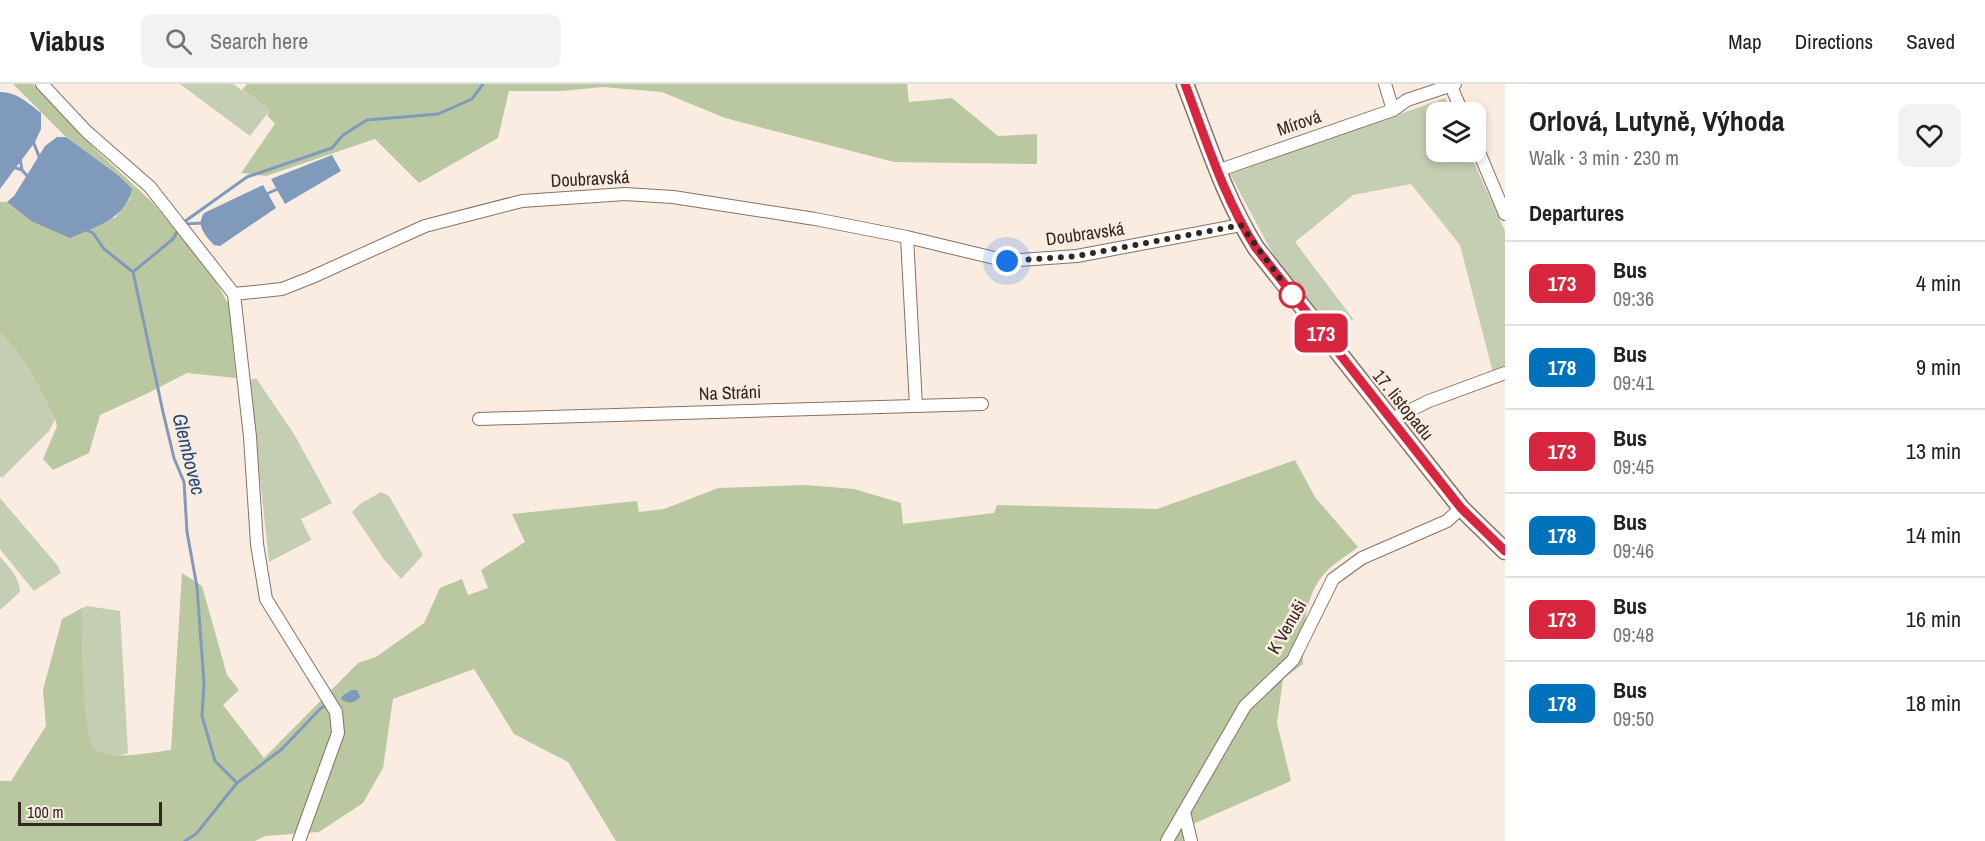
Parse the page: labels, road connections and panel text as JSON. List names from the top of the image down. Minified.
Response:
{"streets":{"main road":["17. listopadu"],"street":["Mírová","Doubravská","Na Stráni","K Venuši"]},"crossings":[["Mírová","17. listopadu"],["Doubravská","17. listopadu"],["17. listopadu","K Venuši"]],"water":["Glembovec"],"lines":["bus line 173"],"scale_bar":"100 m","page":{"header":"Viabus","search":"Search here","nav":["Map","Directions","Saved"],"on_map":"173","heading":[["Orlová, Lutyně, Výhoda","Walk · 3 min · 230 m"],"Departures"],"list":[{"mark":"173","name":"Bus","note":"09:36","value":"4 min"},{"mark":"178","name":"Bus","note":"09:41","value":"9 min"},{"mark":"173","name":"Bus","note":"09:45","value":"13 min"},{"mark":"178","name":"Bus","note":"09:46","value":"14 min"},{"mark":"173","name":"Bus","note":"09:48","value":"16 min"},{"mark":"178","name":"Bus","note":"09:50","value":"18 min"}],"scale":"100 m"}}
